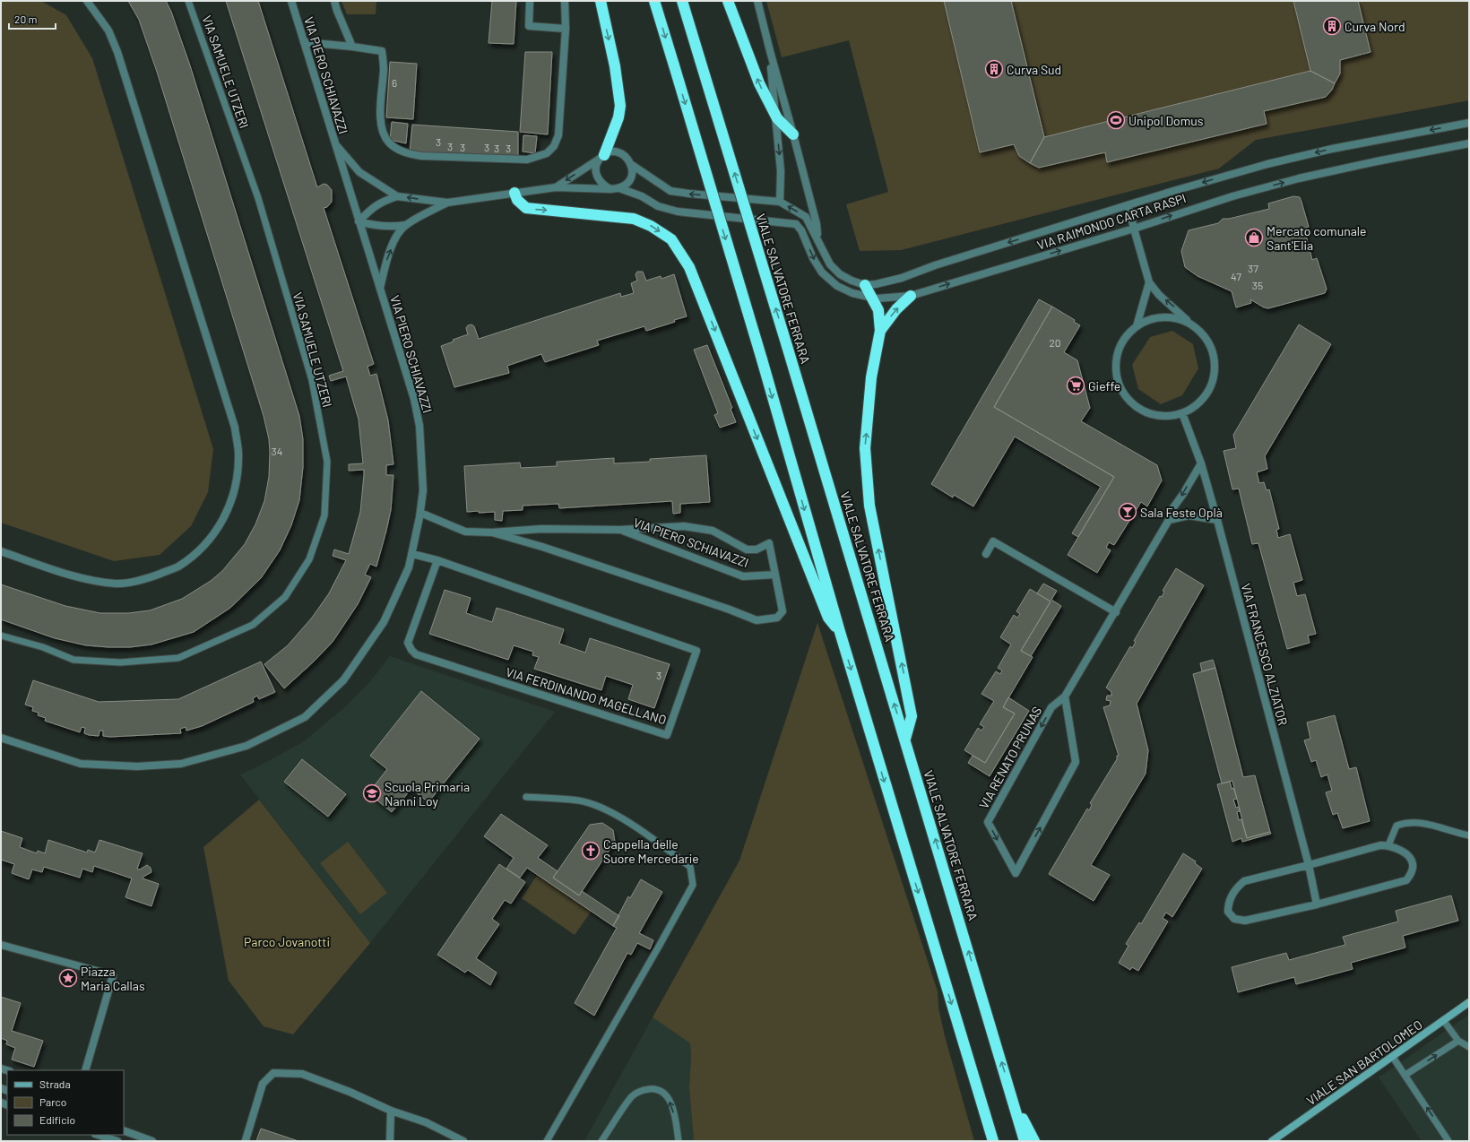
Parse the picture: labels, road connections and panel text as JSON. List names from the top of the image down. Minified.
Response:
{"streets":{"highway":["VIALE SALVATORE FERRARA"],"street":["VIA PIERO SCHIAVAZZI","VIA RAIMONDO CARTA RASPI","VIA FRANCESCO ALZIATOR","VIA FERDINANDO MAGELLANO","VIA RENATO PRUNAS","VIALE SAN BARTOLOMEO"],"lane":["VIA SAMUELE UTZERI"]},"crossings":[["VIA PIERO SCHIAVAZZI","VIA FERDINANDO MAGELLANO"],["VIA FRANCESCO ALZIATOR","VIA RENATO PRUNAS"]],"parks":["Parco Jovanotti"],"places":{"building":["Curva Nord","Curva Sud"],"sports":["Unipol Domus"],"shop":["Mercato comunale Sant'Elia"],"supermarket":["Gieffe"],"bar":["Sala Feste Oplà"],"school or university":["Scuola Primaria Nanni Loy"],"church":["Cappella delle Suore Mercedarie"],"place":["Piazza Maria Callas"]},"house_numbers":["6","3","3","3","3","3","3","37","47","35","20","34","3"],"legend":["Strada","Parco","Edificio"],"scale_bar":"20 m"}
